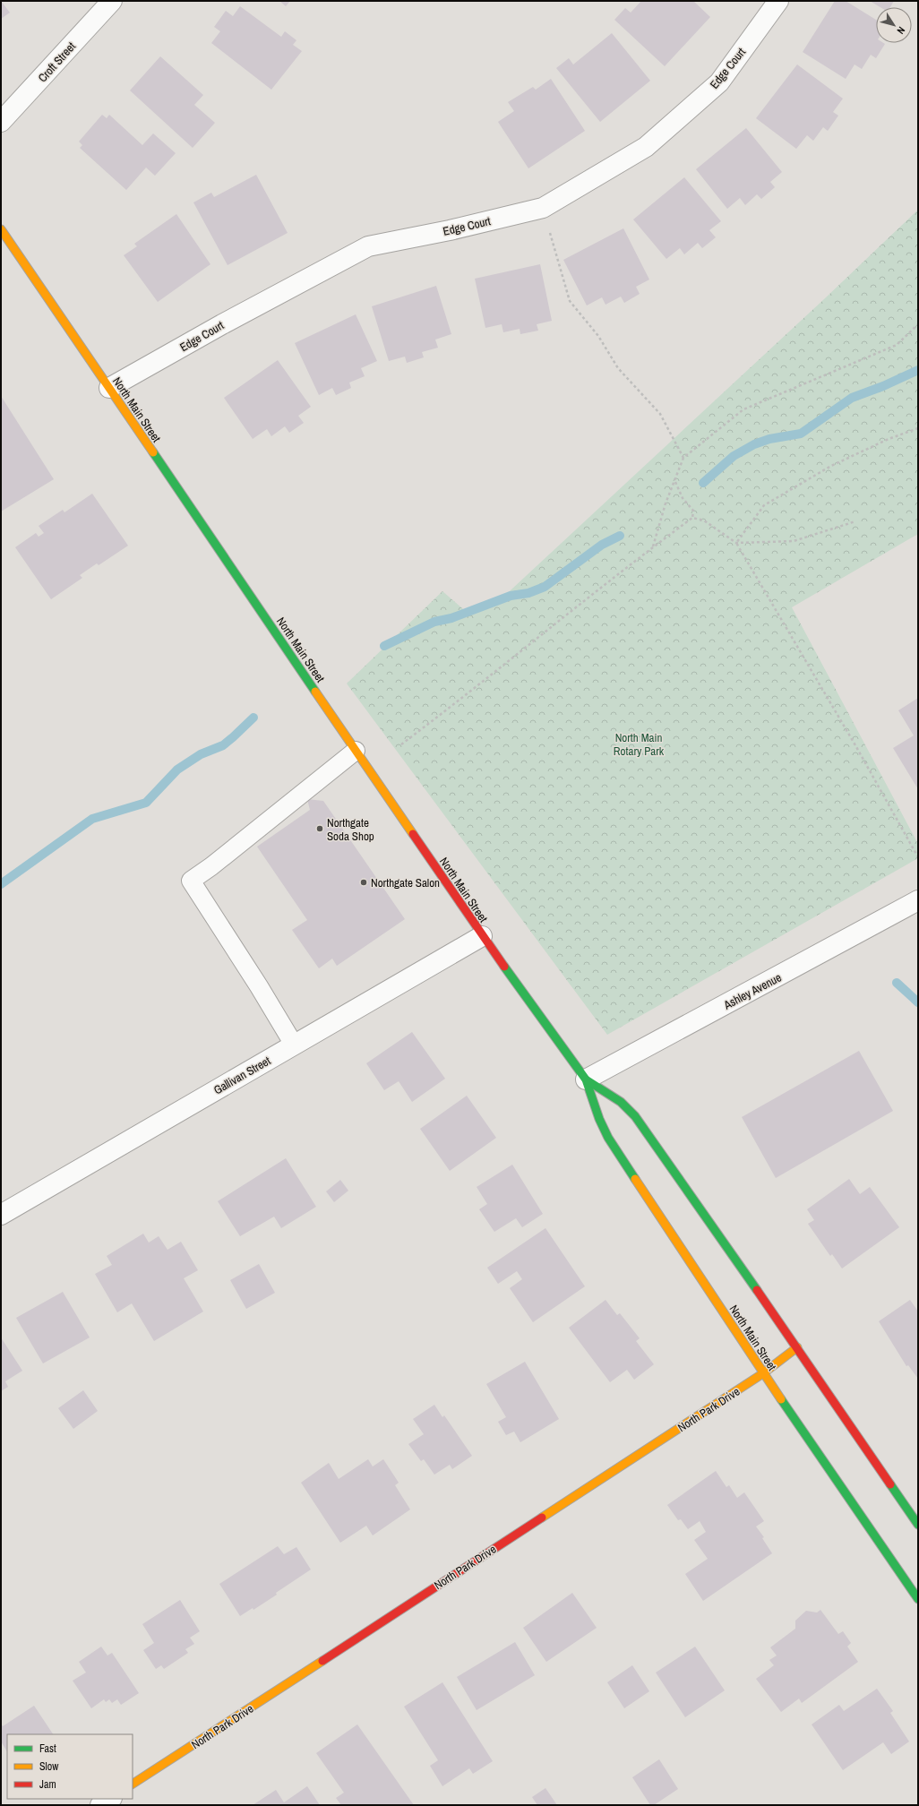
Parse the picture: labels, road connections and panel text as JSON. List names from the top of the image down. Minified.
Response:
{"streets":{"street":["Croft Street","Edge Court","North Main Street","Ashley Avenue","Gallivan Street","North Park Drive"]},"crossings":[["Edge Court","North Main Street"],["North Main Street","Ashley Avenue"],["North Main Street","Gallivan Street"],["North Main Street","North Park Drive"]],"parks":["North Main Rotary Park"],"places":["Northgate Soda Shop","Northgate Salon"],"legend":["Fast","Slow","Jam"],"north":"bottom right"}
